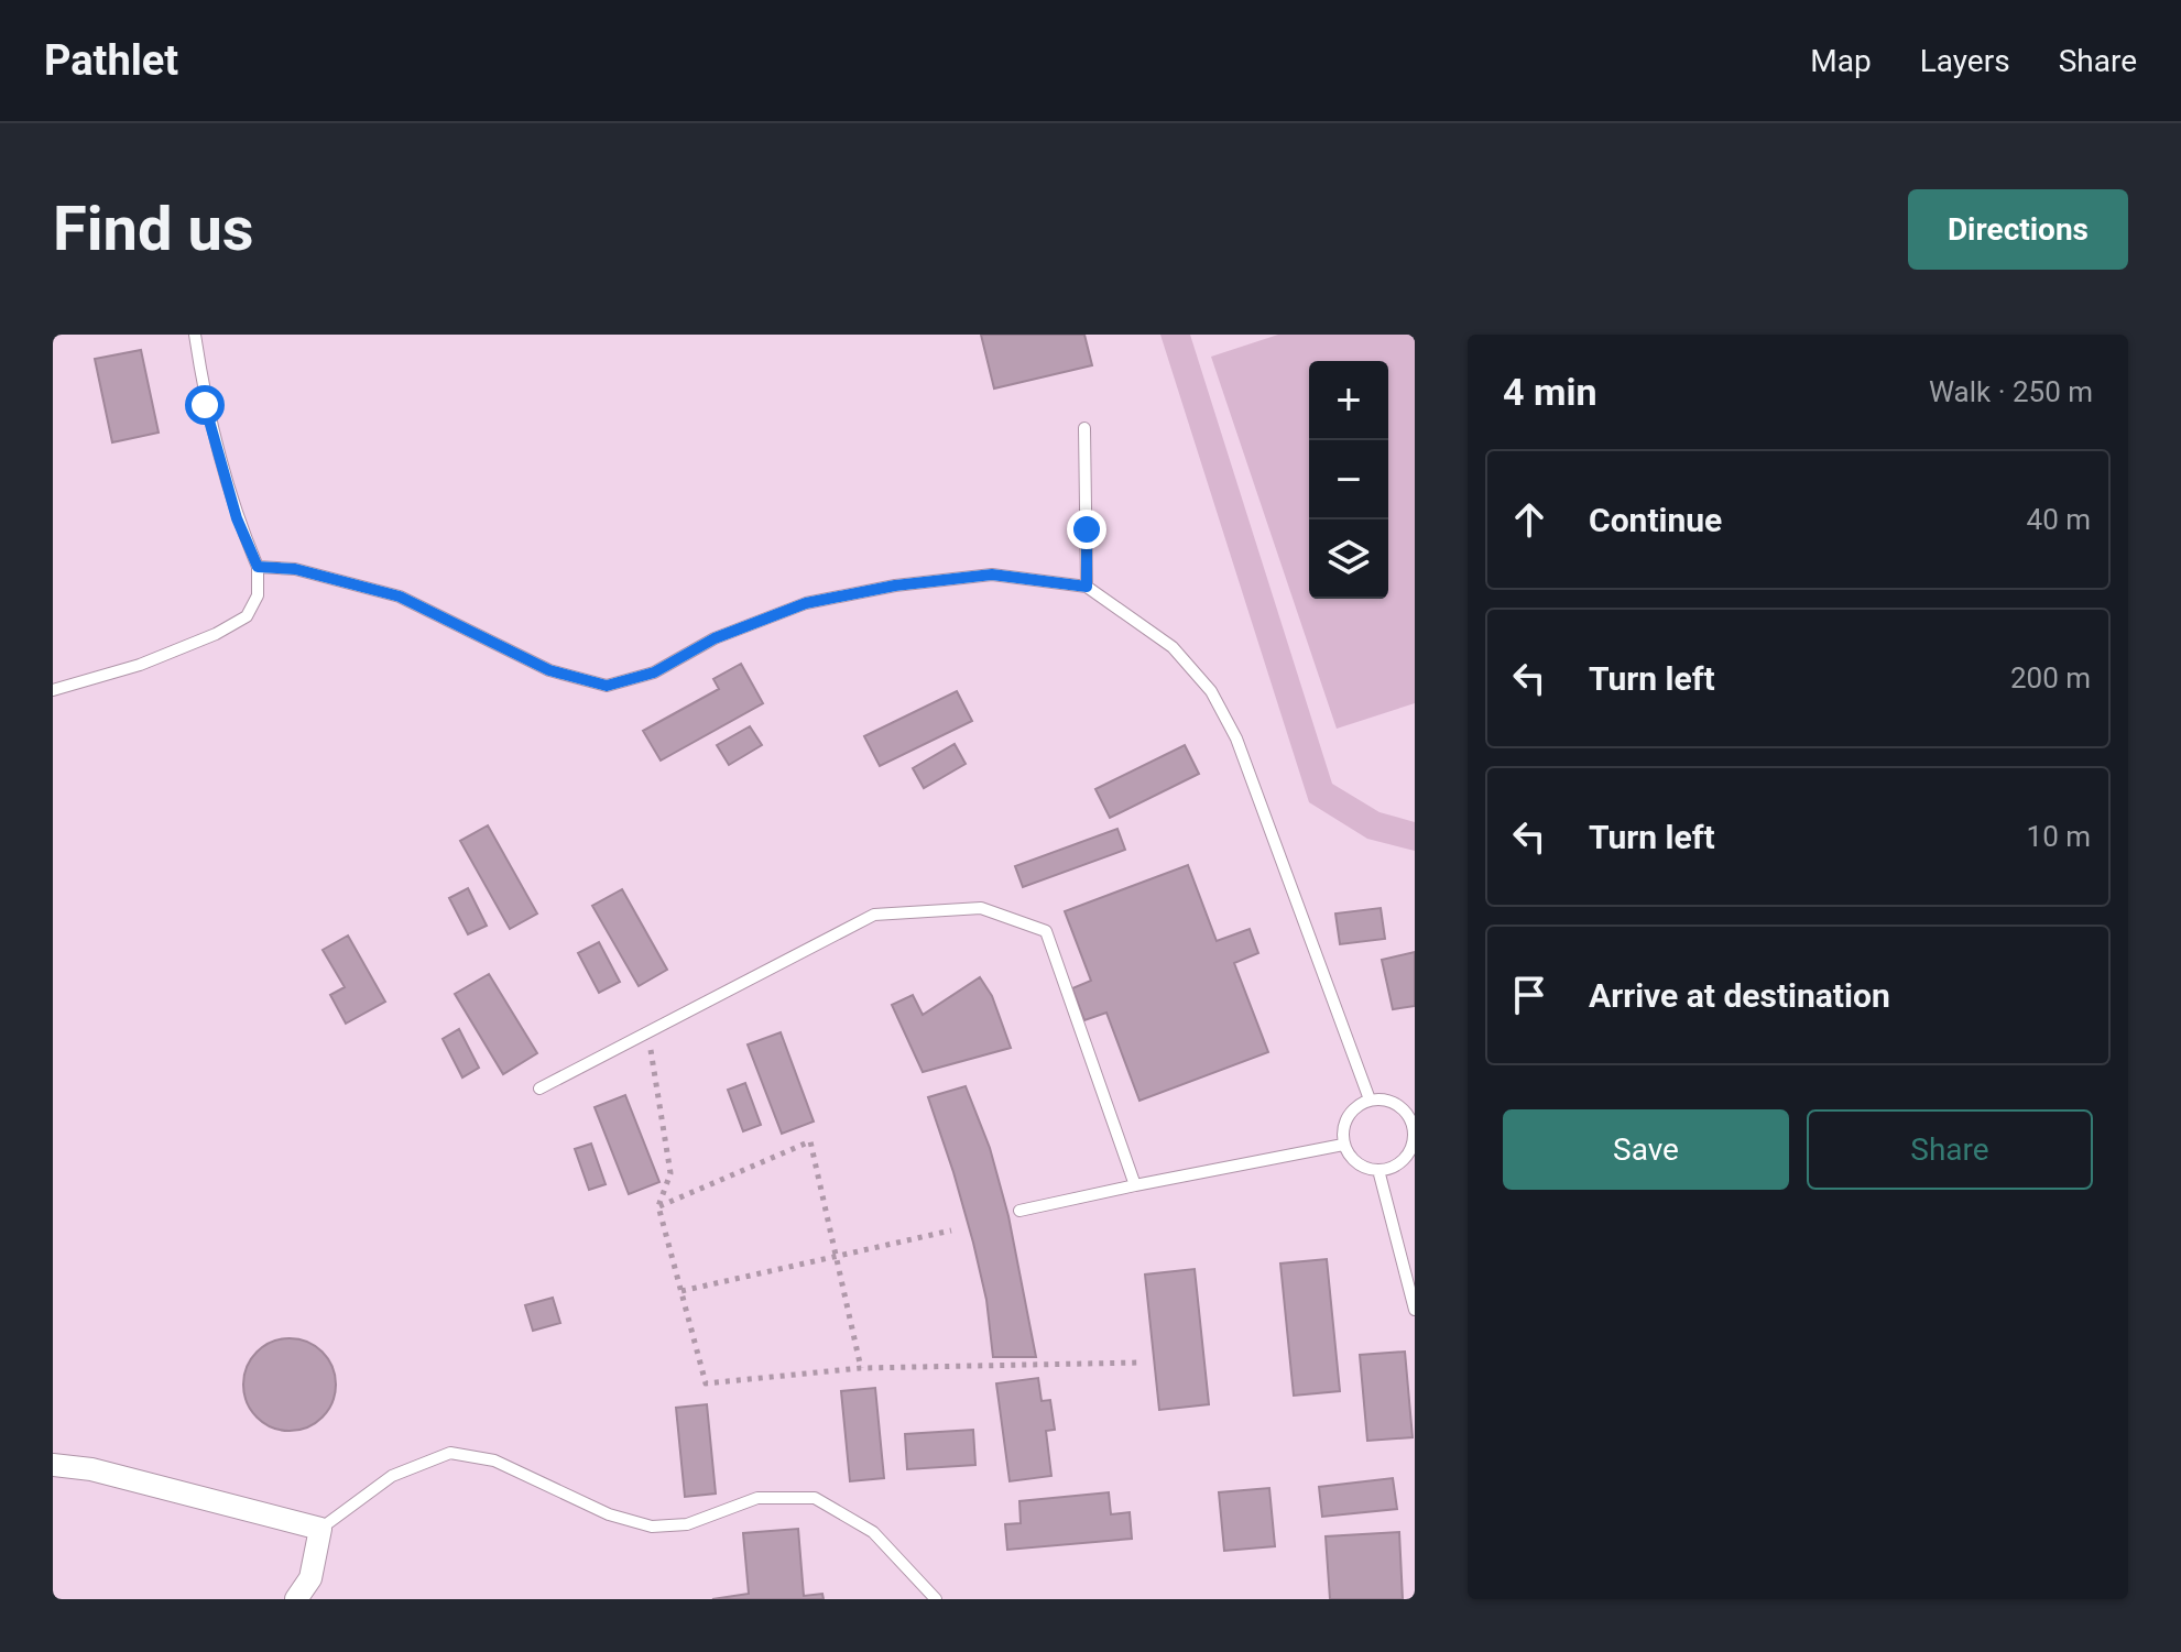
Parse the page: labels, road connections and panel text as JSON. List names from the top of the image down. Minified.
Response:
{"page":{"header":"Pathlet","nav":["Map","Layers","Share"],"buttons":["Directions",["Save","Share"]],"title":"Find us","heading":["4 min","Walk · 250 m"],"map_buttons":["+","−"],"list":[["Continue","40 m"],["Turn left","200 m"],["Turn left","10 m"],"Arrive at destination"]}}
